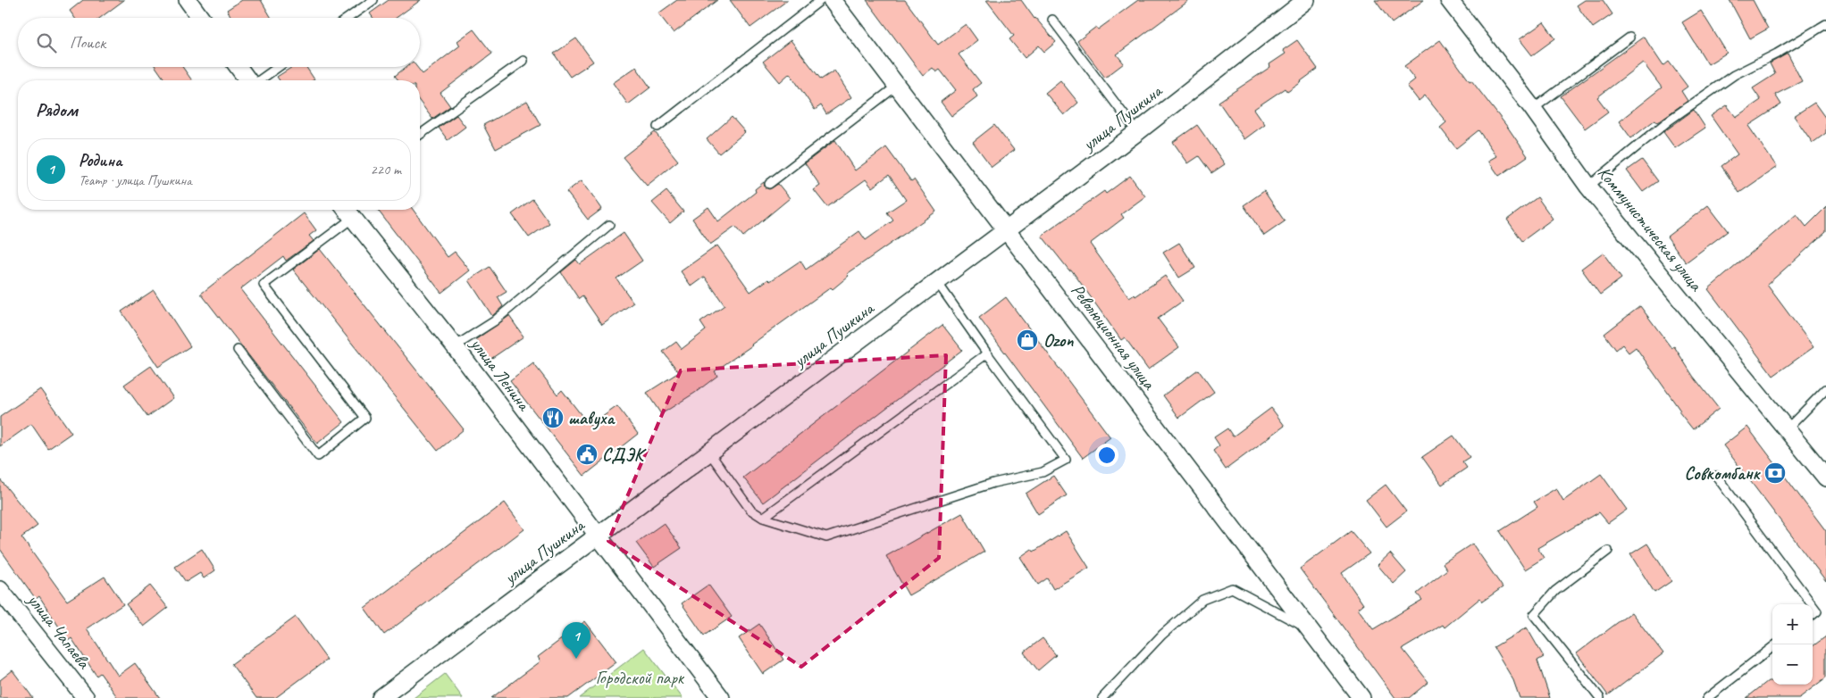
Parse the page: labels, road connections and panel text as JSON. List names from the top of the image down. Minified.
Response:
{"streets":{"street":["улица Пушкина","Коммунистическая улица","Революционная улица","улица Ленина","улица Чапаева"]},"crossings":[["улица Пушкина","Революционная улица"],["улица Пушкина","улица Ленина"]],"parks":["Городской парк"],"places":{"shop":["Ozon"],"restaurant":["шавуха"],"public building":["СДЭК"],"bank":["Совкомбанк"]},"page":{"search":"Поиск","heading":"Рядом","list":[{"mark":"1","name":"Родина","note":"Театр · улица Пушкина","value":"220 m"}],"map_buttons":["+","−"],"pins":"1"}}
